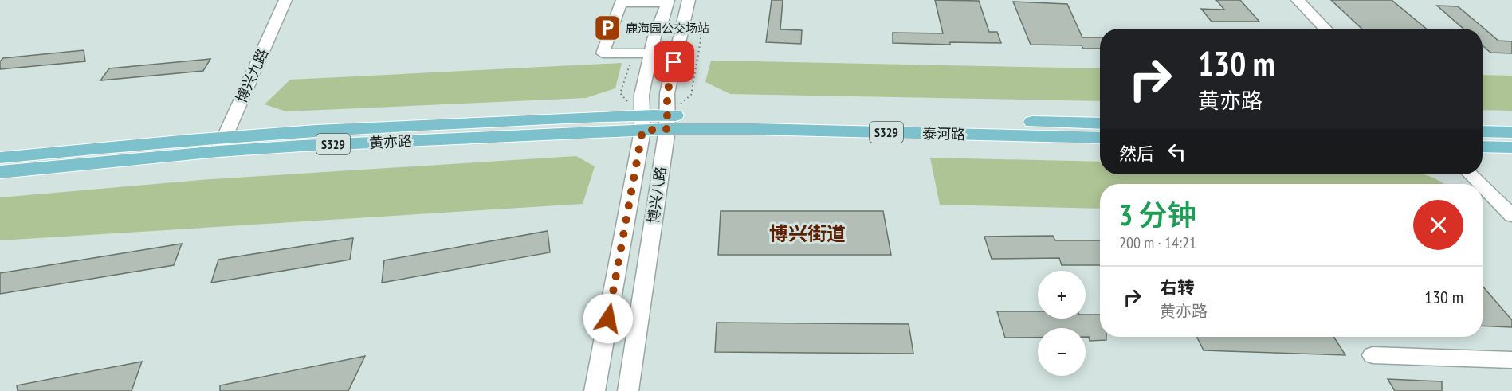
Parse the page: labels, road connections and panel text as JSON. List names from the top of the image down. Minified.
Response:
{"streets":{"main road":["S329","泰河路","黄亦路"],"street":["博兴九路","博兴八路"]},"crossings":[["博兴九路","黄亦路"],["泰河路","黄亦路"],["泰河路","博兴八路"],["黄亦路","博兴八路"]],"districts":["博兴街道"],"places":{"parking":["鹿海园公交场站"]},"page":{"turn":["130 m","黄亦路"],"then":"然后","heading":["3 分钟","200 m · 14:21"],"list":[{"name":"右转","note":"黄亦路","value":"130 m"}],"map_buttons":["+","−"]}}
